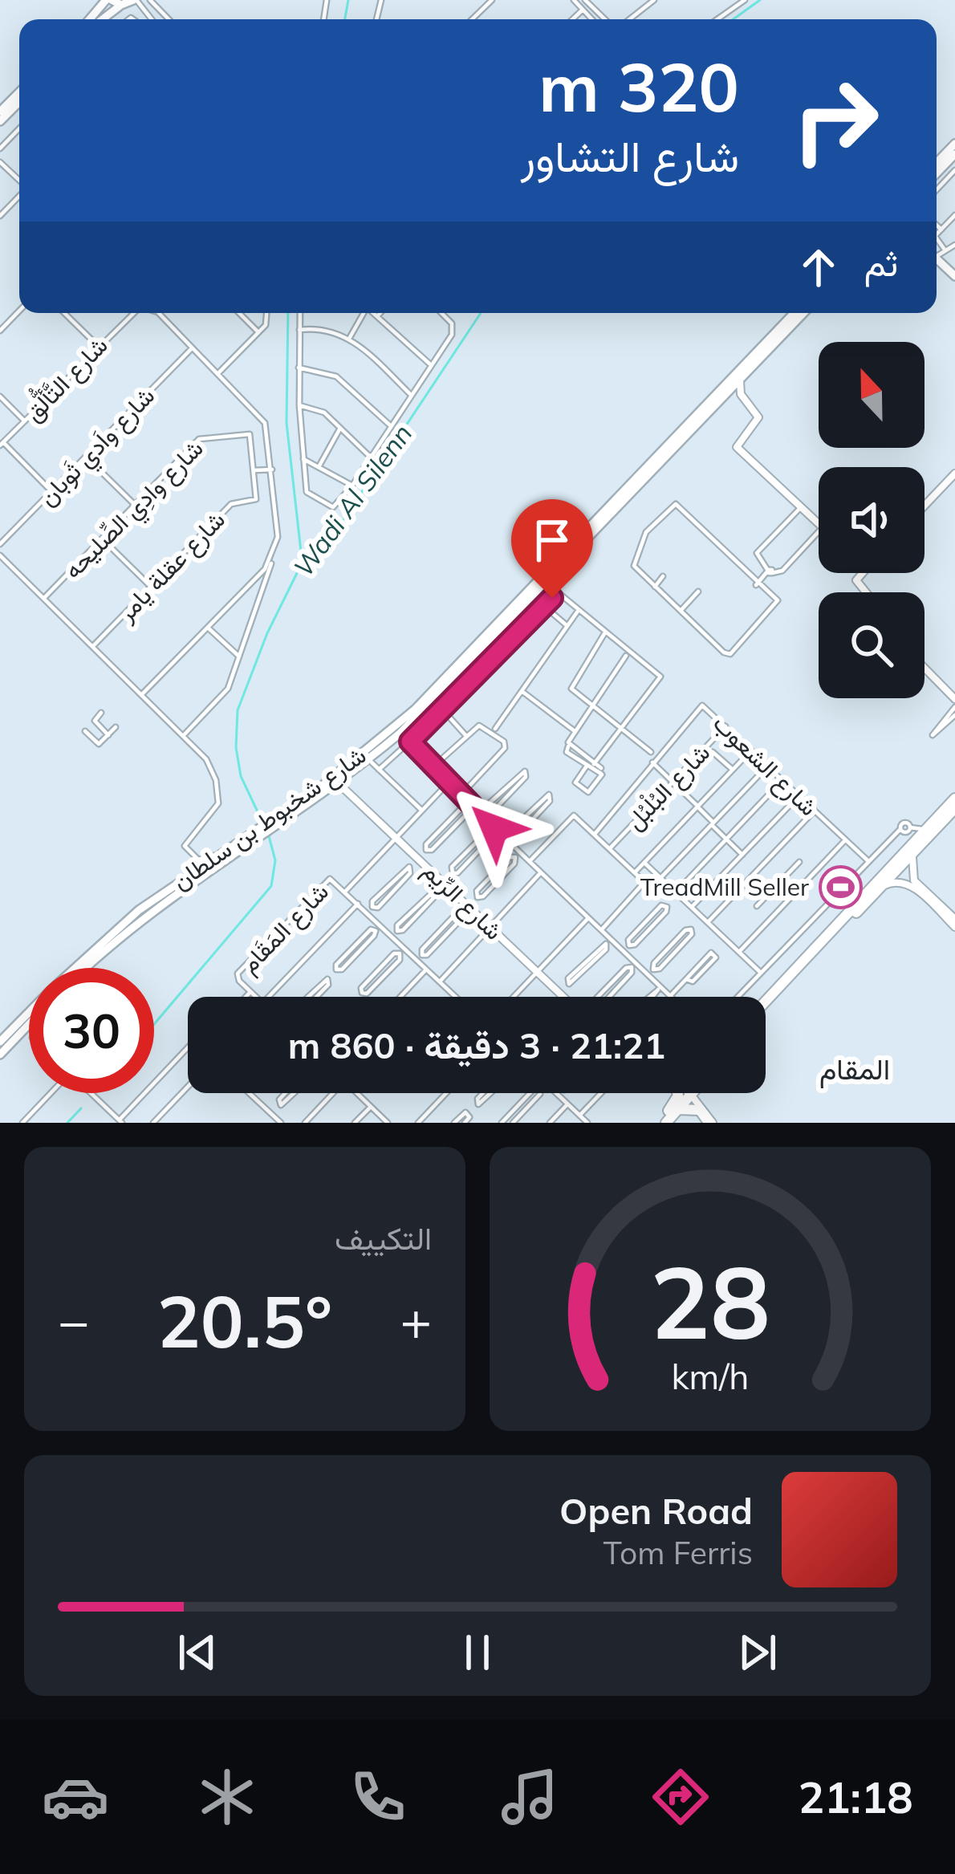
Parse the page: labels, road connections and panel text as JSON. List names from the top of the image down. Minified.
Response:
{"streets":{"main road":["شارع شخبوط بن سلطان"],"street":["شارع التَّألُّق","شارع واَدي ثَوبان","شارع وادِي الصِّليحه","شارع عقلة يامر","شارع الشعوب","شارع البُلْبُل","شارع الرِّيم","شارع المَقَام"]},"crossings":[["شارع وادِي الصِّليحه","شارع عقلة يامر"],["شارع الشعوب","شارع البُلْبُل"]],"districts":["المقام"],"water":["Wadi Al Silenn"],"places":{"sports":["TreadMill Seller"]},"north":"top","page":{"turn":["320 m","شارع التشاور"],"then":"ثم","limit":"30","trip":"21:21 · 3 دقيقة · 860 m","tile":"التكييف","heat":["−","20.5°","+"],"song":["Open Road","Tom Ferris"],"tabs":"21:18","gauge":["28","km/h"]}}
